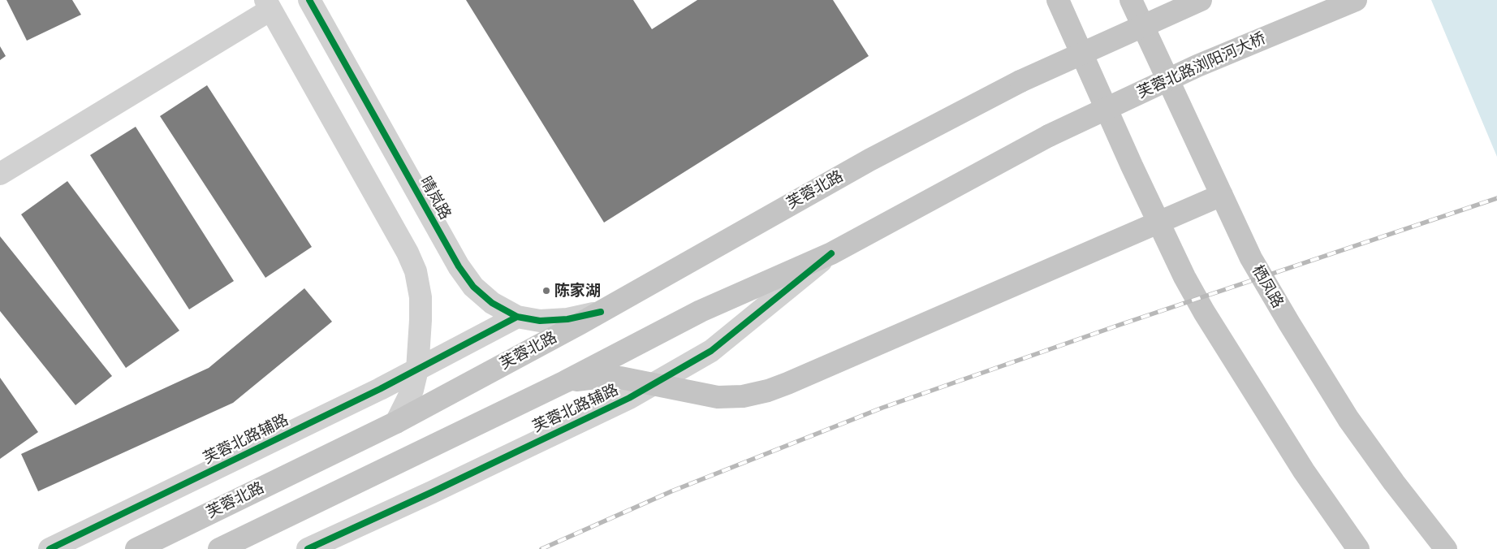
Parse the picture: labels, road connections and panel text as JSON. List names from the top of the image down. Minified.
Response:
{"streets":{"main road":["芙蓉北路浏阳河大桥","芙蓉北路","栖凤路"],"street":["晴岚路","芙蓉北路辅路"]},"crossings":[["芙蓉北路浏阳河大桥","芙蓉北路辅路"],["芙蓉北路","晴岚路"],["晴岚路","芙蓉北路辅路"]],"places":["陈家湖"]}
